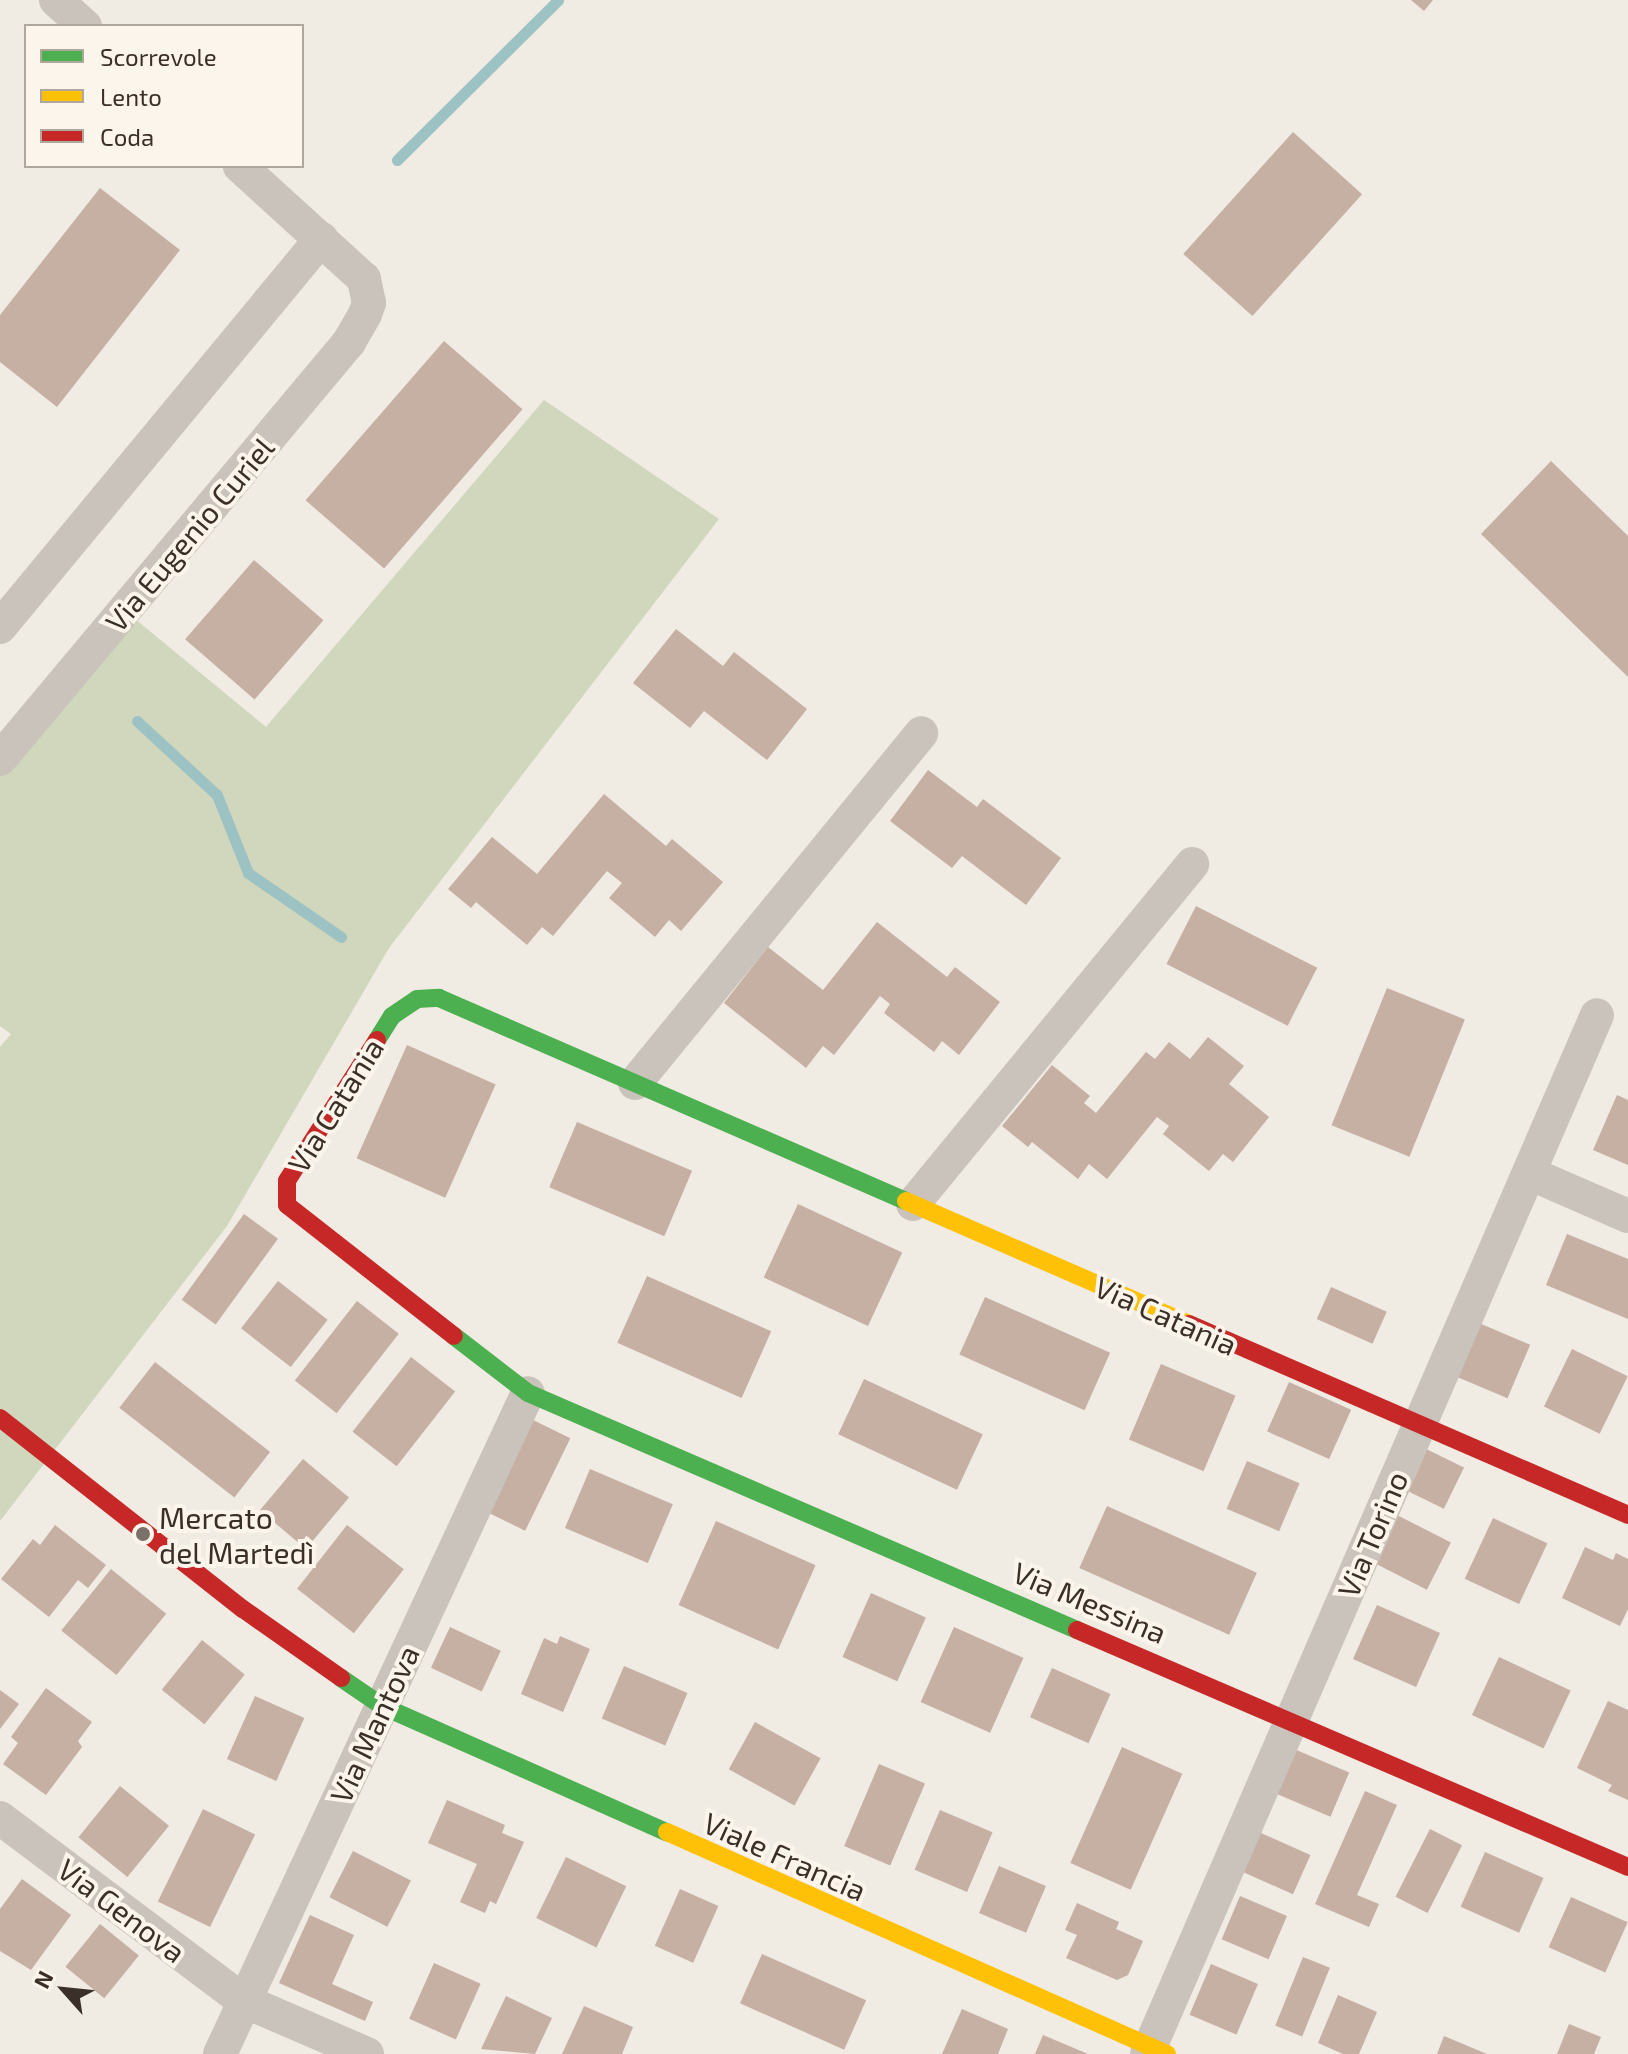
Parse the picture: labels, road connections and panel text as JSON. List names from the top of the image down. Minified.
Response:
{"streets":{"street":["Via Eugenio Curiel","Via Catania","Via Torino","Via Messina","Via Mantova","Viale Francia","Via Genova"]},"crossings":[["Via Catania","Via Torino"],["Via Catania","Via Messina"],["Via Catania","Via Mantova"],["Via Torino","Via Messina"],["Via Torino","Viale Francia"],["Via Messina","Via Mantova"],["Via Mantova","Viale Francia"],["Via Mantova","Via Genova"]],"places":["Mercato del Martedì"],"legend":["Scorrevole","Lento","Coda"],"north":"top left"}
